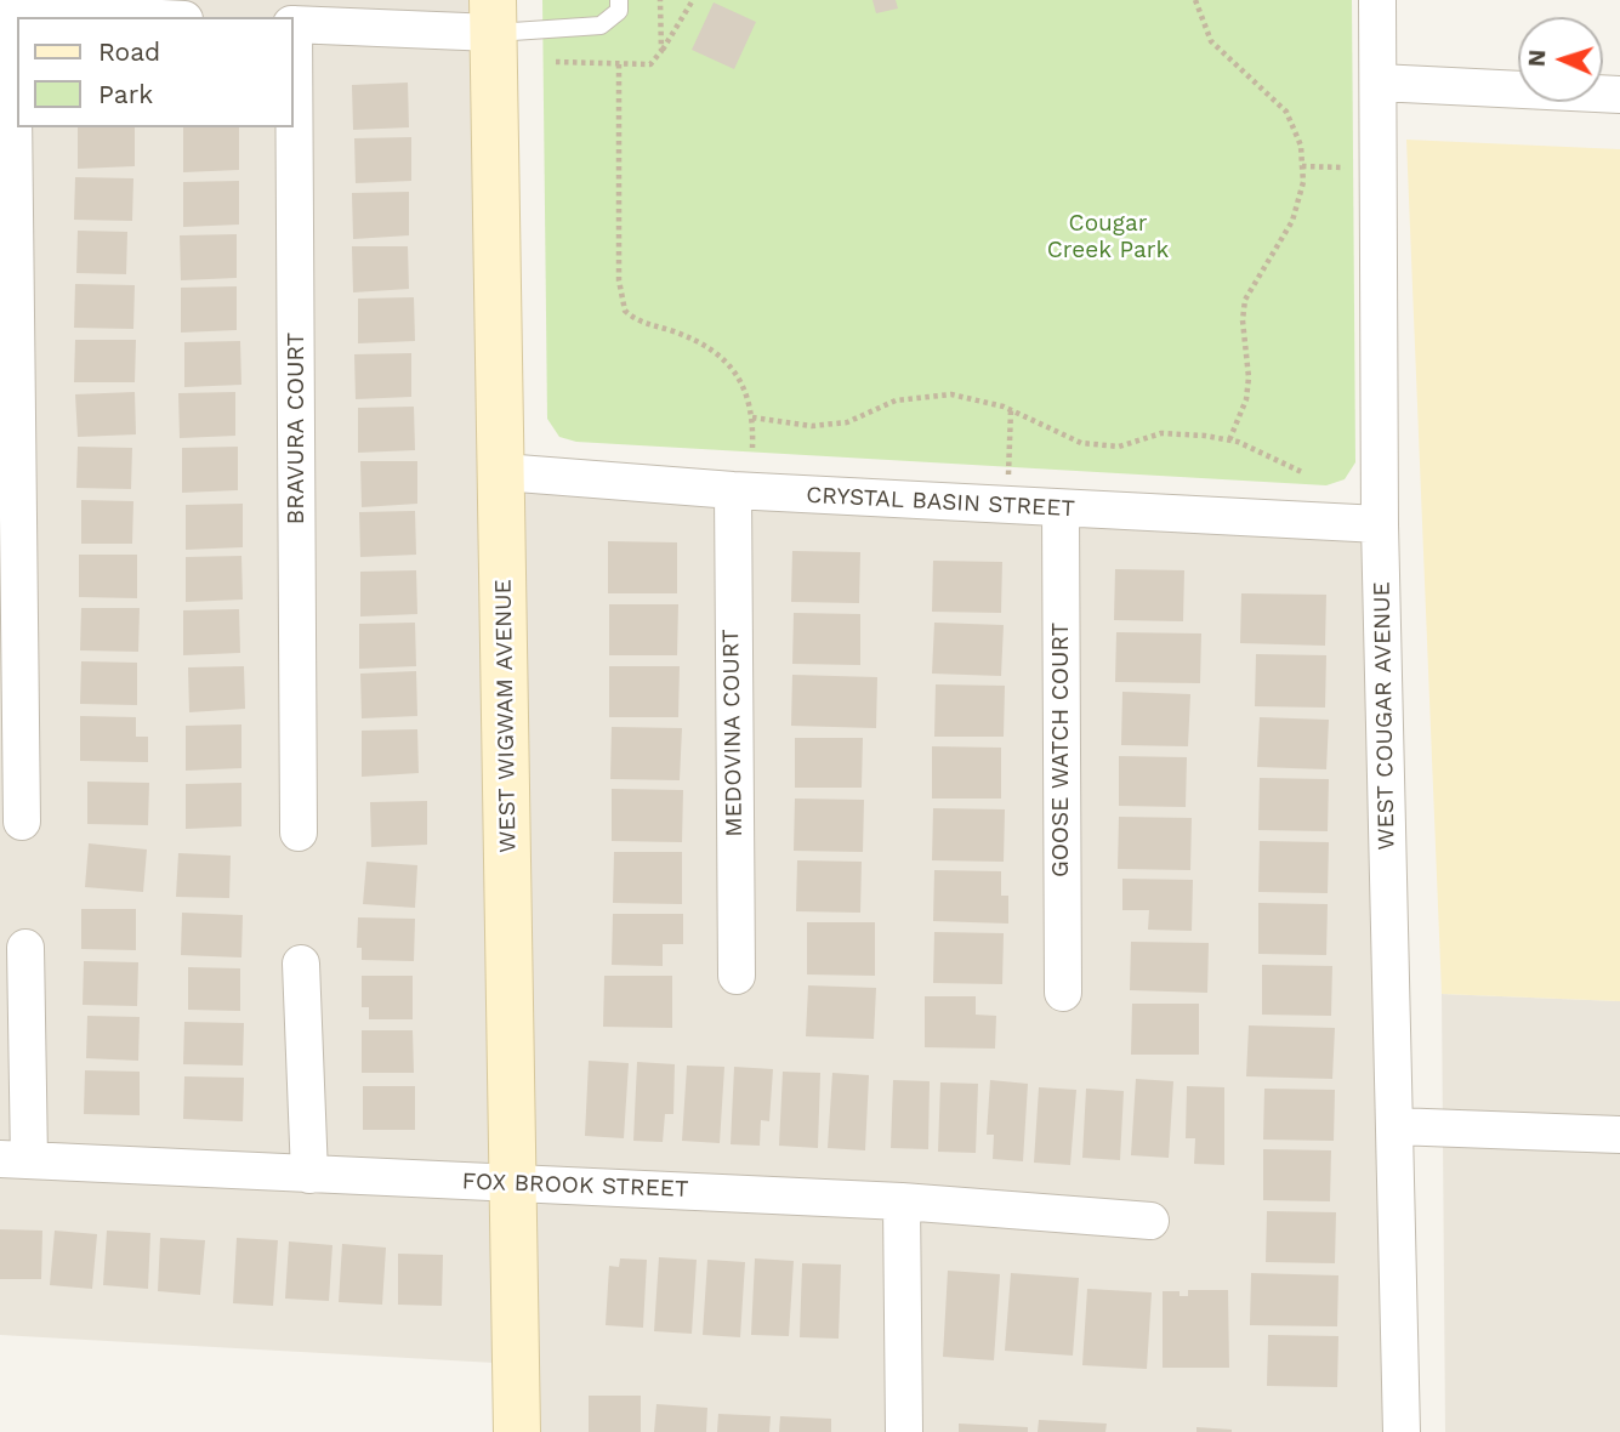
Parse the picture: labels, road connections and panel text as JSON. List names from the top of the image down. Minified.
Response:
{"streets":{"street":["BRAVURA COURT","CRYSTAL BASIN STREET","WEST WIGWAM AVENUE","WEST COUGAR AVENUE","MEDOVINA COURT","GOOSE WATCH COURT","FOX BROOK STREET"]},"crossings":[["CRYSTAL BASIN STREET","WEST WIGWAM AVENUE"],["CRYSTAL BASIN STREET","WEST COUGAR AVENUE"],["CRYSTAL BASIN STREET","MEDOVINA COURT"],["CRYSTAL BASIN STREET","GOOSE WATCH COURT"],["WEST WIGWAM AVENUE","FOX BROOK STREET"]],"parks":["Cougar Creek Park"],"legend":["Road","Park"],"north":"left"}
